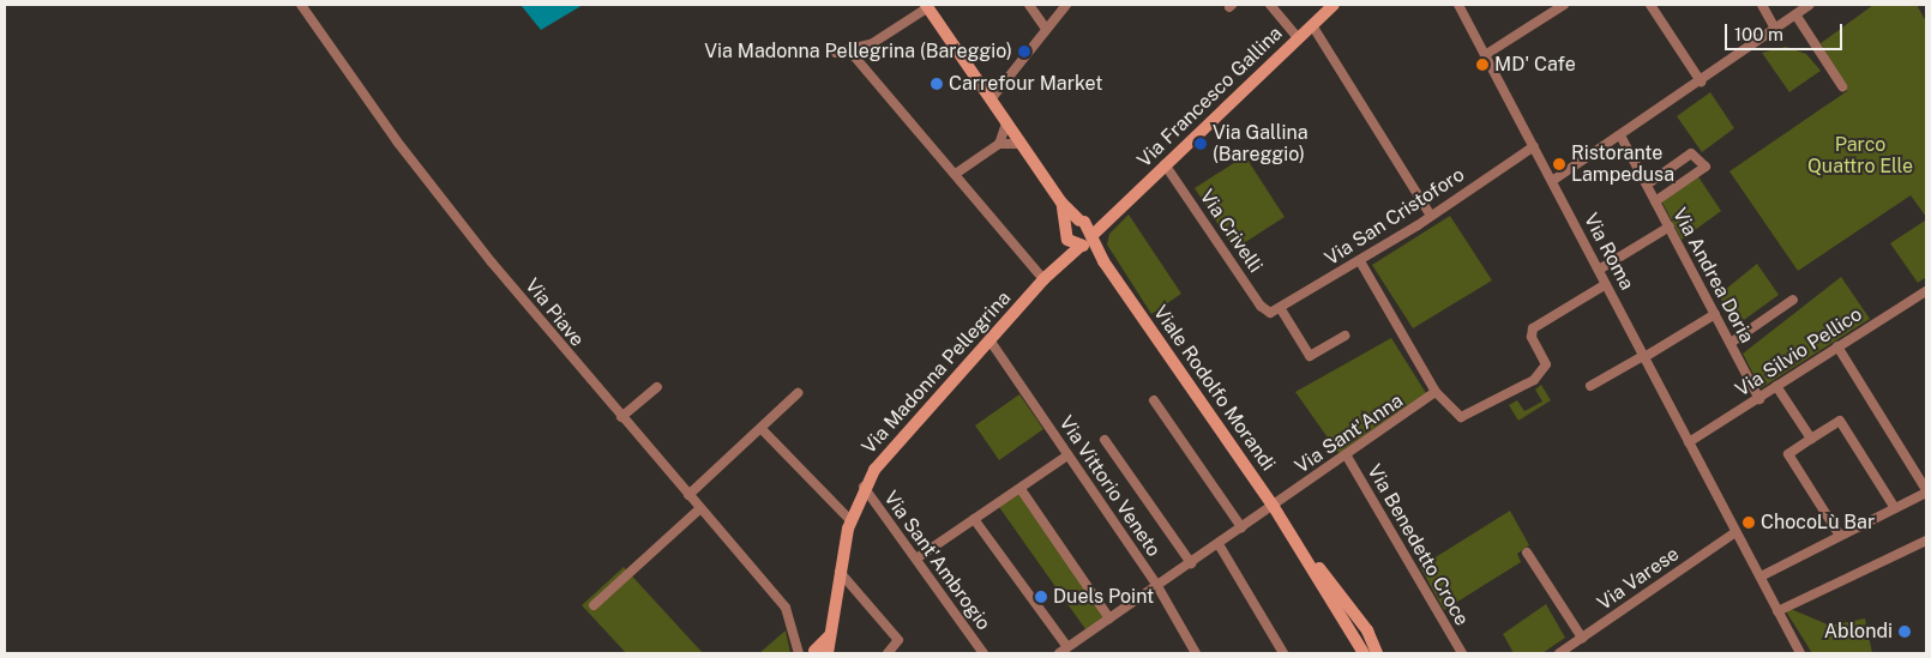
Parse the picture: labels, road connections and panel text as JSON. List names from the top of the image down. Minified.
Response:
{"streets":{"street":["Via Francesco Gallina","Via San Cristoforo","Via Crivelli","Via Roma","Via Andrea Doria","Via Piave","Via Silvio Pellico","Via Madonna Pellegrina","Viale Rodolfo Morandi","Via Sant'Anna","Via Vittorio Veneto","Via Benedetto Croce","Via Sant'Ambrogio","Via Varese"]},"crossings":[["Via Francesco Gallina","Via Crivelli"],["Via Francesco Gallina","Via Madonna Pellegrina"],["Via Francesco Gallina","Viale Rodolfo Morandi"],["Via San Cristoforo","Via Crivelli"],["Via San Cristoforo","Via Roma"],["Via Roma","Via Silvio Pellico"],["Via Roma","Via Varese"],["Via Andrea Doria","Via Silvio Pellico"],["Via Madonna Pellegrina","Viale Rodolfo Morandi"],["Via Madonna Pellegrina","Via Vittorio Veneto"],["Via Madonna Pellegrina","Via Sant'Ambrogio"],["Viale Rodolfo Morandi","Via Sant'Anna"],["Via Sant'Anna","Via Vittorio Veneto"],["Via Sant'Anna","Via Benedetto Croce"]],"parks":["Parco Quattro Elle"],"places":["Via Madonna Pellegrina (Bareggio)","MD' Cafe","Carrefour Market","Via Gallina (Bareggio)","Ristorante Lampedusa","ChocoLù Bar","Duels Point","Ablondi"],"scale_bar":"100 m"}
